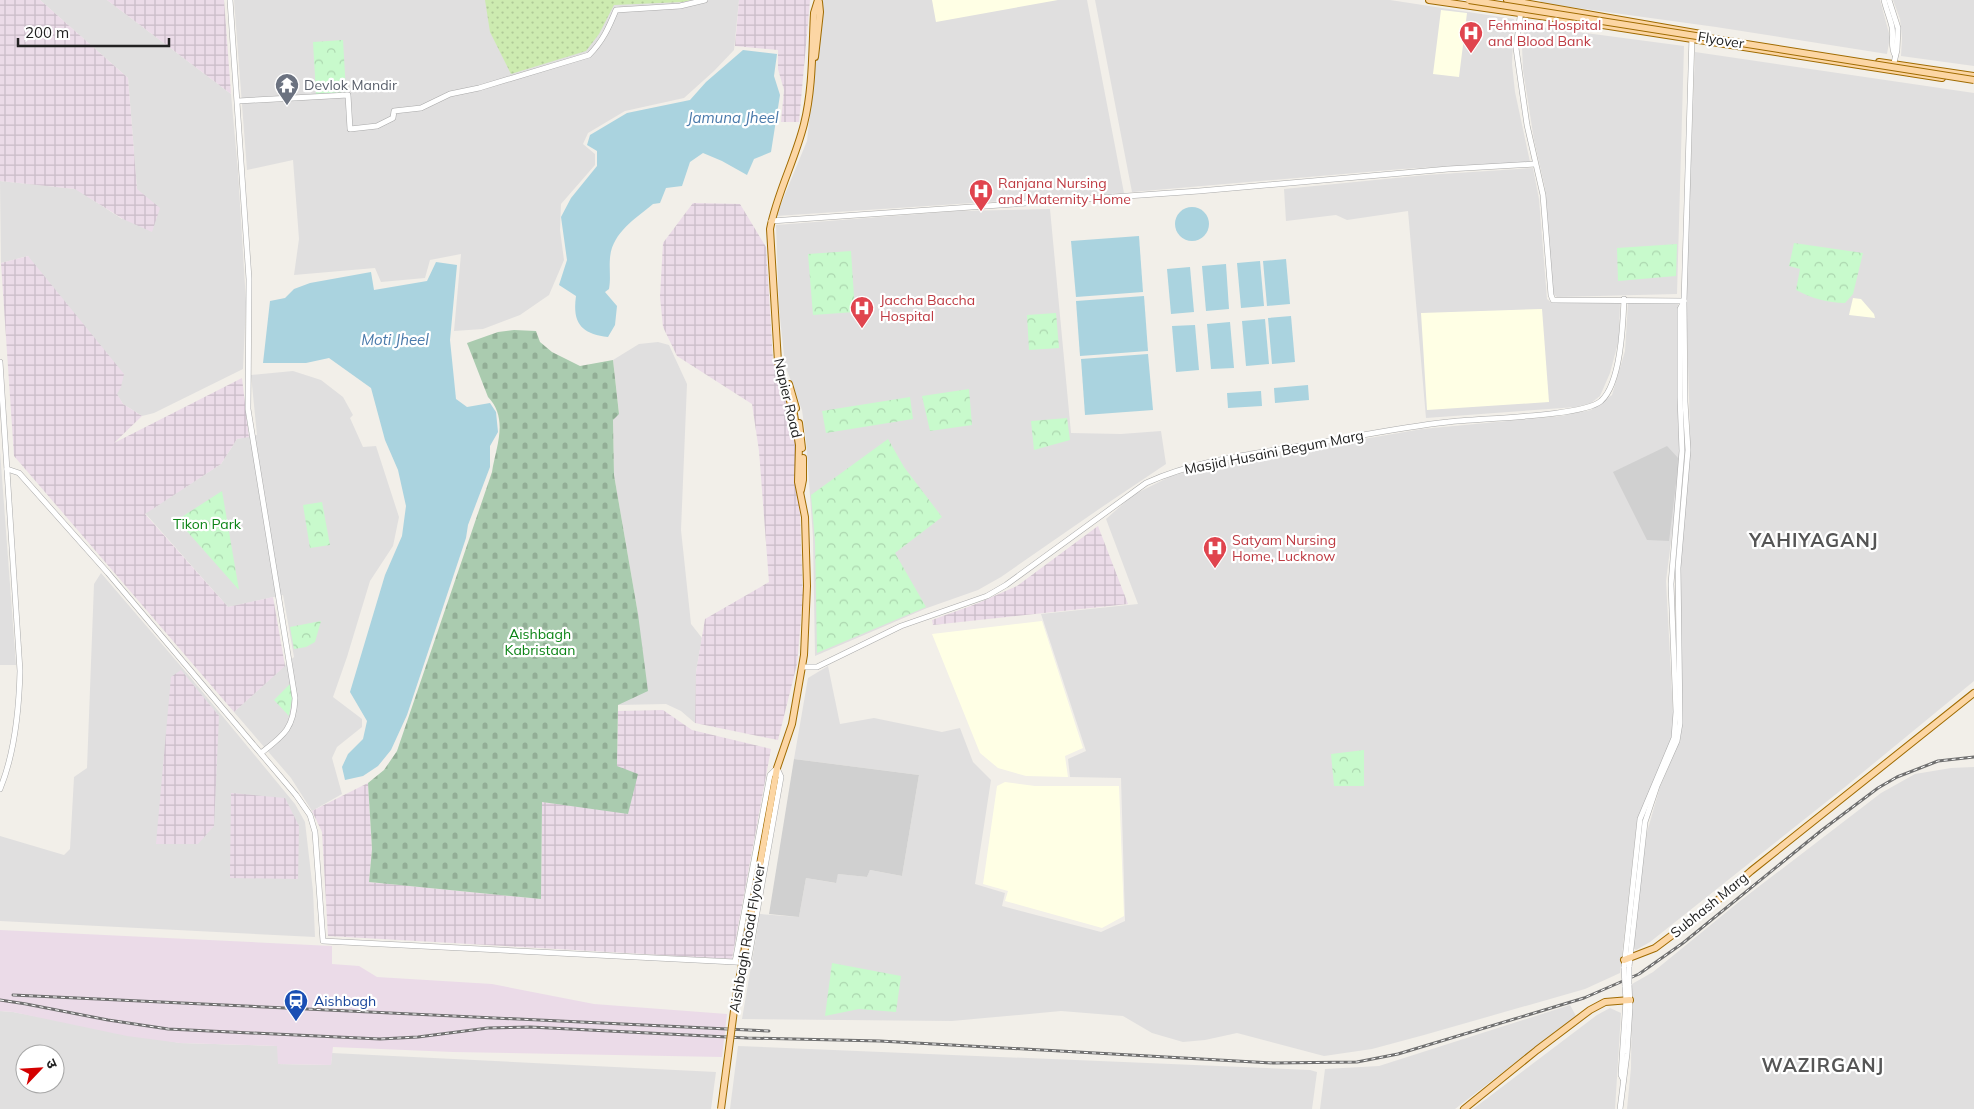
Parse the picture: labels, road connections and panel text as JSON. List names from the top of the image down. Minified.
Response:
{"streets":{"main road":["Flyover","Napier Road","Subhash Marg","Aishbagh Road Flyover"],"street":["Masjid Husaini Begum Marg"]},"crossings":[["Napier Road","Masjid Husaini Begum Marg"],["Napier Road","Aishbagh Road Flyover"]],"districts":["YAHIYAGANJ","WAZIRGANJ"],"water":["Jamuna Jheel","Moti Jheel"],"parks":["Tikon Park","Aishbagh Kabristaan"],"places":{"hospital":["Fehmina Hospital and Blood Bank","Ranjana Nursing and Maternity Home","Jaccha Baccha Hospital","Satyam Nursing Home, Lucknow"],"temple":["Devlok Mandir"],"station":["Aishbagh"]},"scale_bar":"200 m","north":"top right"}
